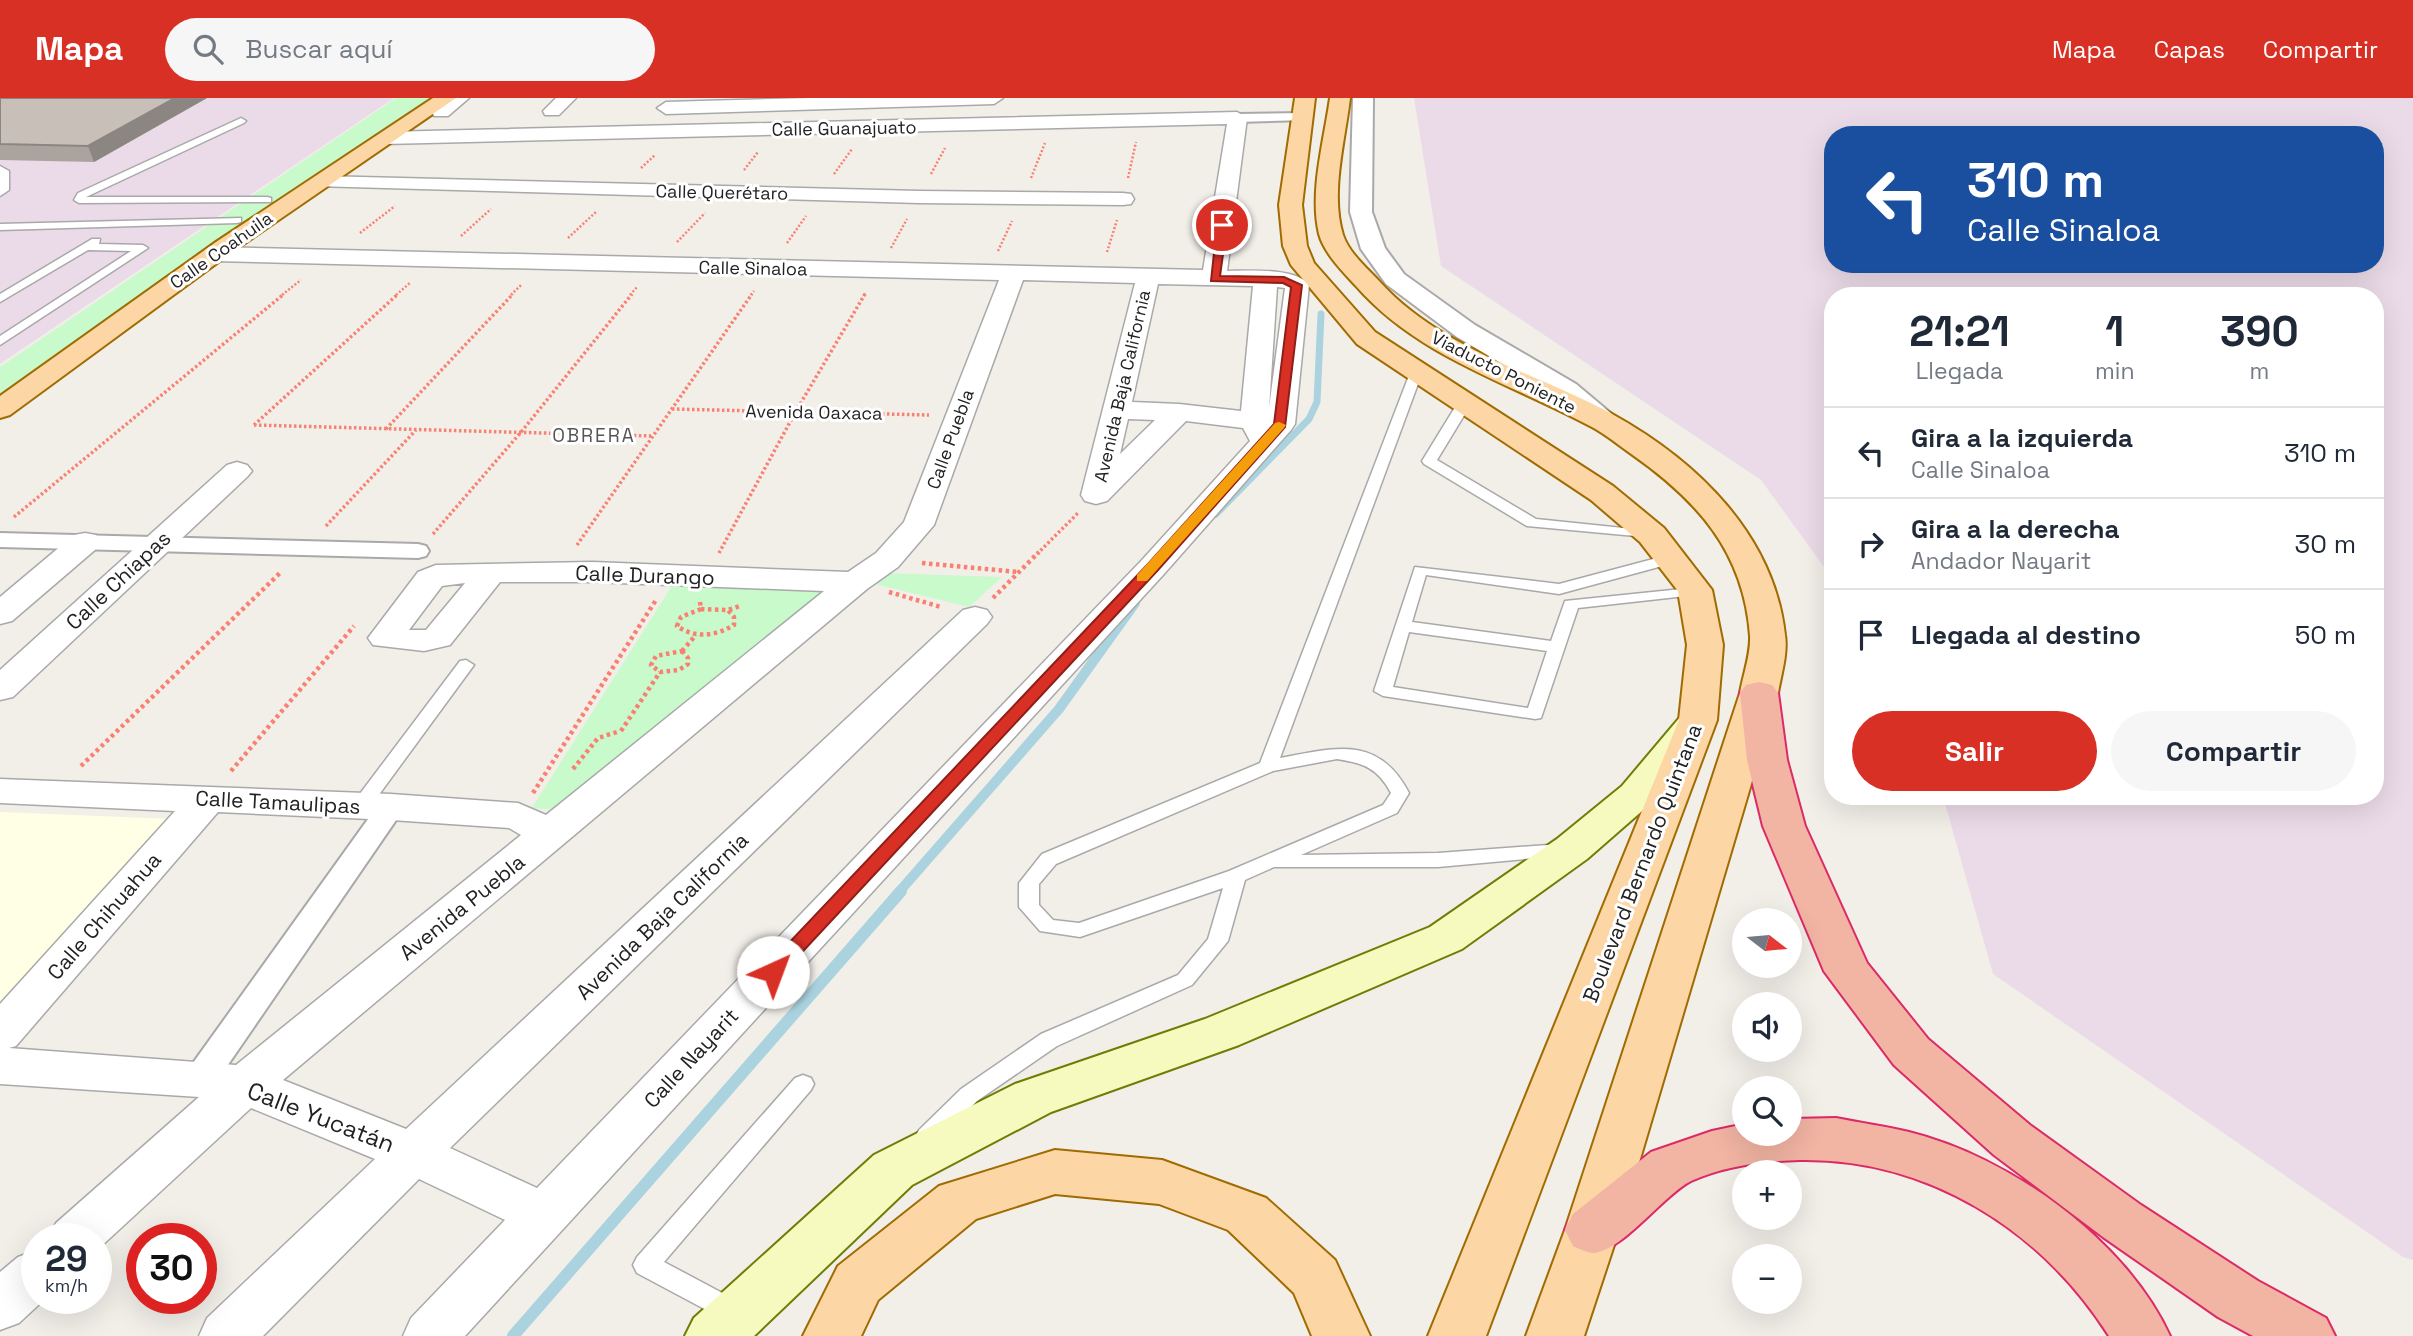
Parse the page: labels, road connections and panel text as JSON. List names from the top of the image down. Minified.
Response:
{"streets":{"main road":["Calle Coahuila","Viaducto Poniente","Boulevard Bernardo Quintana"],"street":["Calle Guanajuato","Calle Querétaro","Calle Sinaloa","Avenida Baja California","Calle Puebla","Calle Durango","Calle Chiapas","Calle Tamaulipas","Avenida Puebla","Calle Chihuahua","Calle Nayarit","Calle Yucatán"],"path":["Avenida Oaxaca"]},"crossings":[["Calle Guanajuato","Calle Coahuila"],["Calle Guanajuato","Boulevard Bernardo Quintana"],["Calle Querétaro","Calle Coahuila"],["Calle Coahuila","Calle Sinaloa"],["Calle Sinaloa","Avenida Baja California"],["Calle Sinaloa","Calle Puebla"],["Calle Sinaloa","Calle Nayarit"],["Avenida Baja California","Calle Yucatán"],["Avenida Oaxaca","Calle Puebla"],["Calle Puebla","Calle Durango"],["Calle Puebla","Avenida Puebla"],["Calle Durango","Calle Chiapas"],["Calle Durango","Avenida Puebla"],["Calle Tamaulipas","Avenida Puebla"],["Calle Tamaulipas","Calle Chihuahua"],["Avenida Puebla","Calle Yucatán"],["Calle Nayarit","Calle Yucatán"]],"districts":["OBRERA"],"north":"right","page":{"header":"Mapa","search":"Buscar aquí","nav":["Mapa","Capas","Compartir"],"turn":["310 m","Calle Sinaloa"],"eta":["21:21","Llegada","1","min","390","m"],"list":[{"name":"Gira a la izquierda","note":"Calle Sinaloa","value":"310 m"},{"name":"Gira a la derecha","note":"Andador Nayarit","value":"30 m"},{"name":"Llegada al destino","value":"50 m"}],"buttons":["Salir","Compartir"],"map_buttons":["+","−"],"speed":"29 km/h","limit":"30"}}
